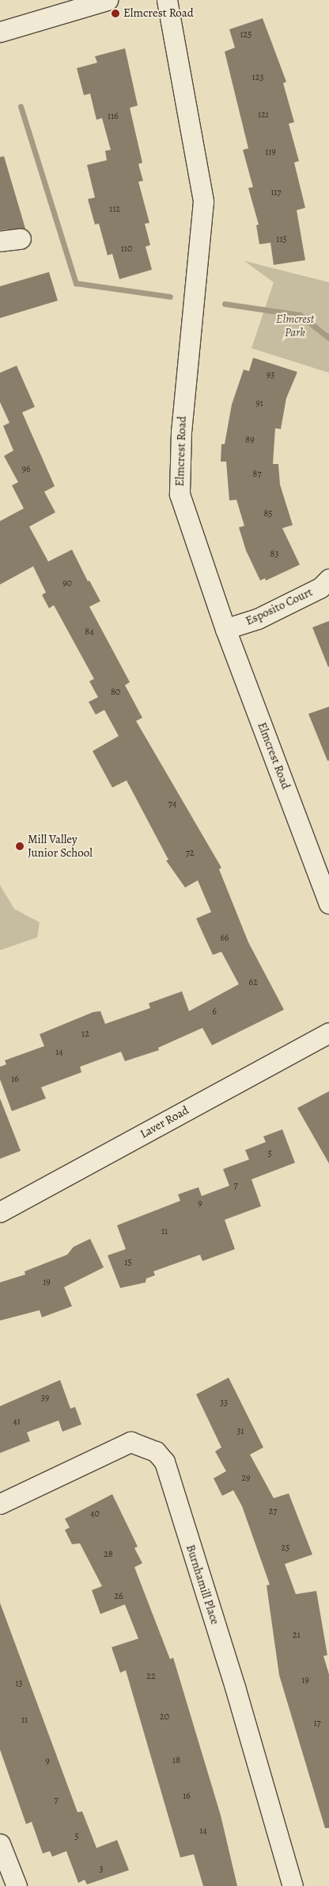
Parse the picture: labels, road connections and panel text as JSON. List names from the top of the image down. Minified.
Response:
{"streets":{"street":["Elmcrest Road","Esposito Court","Laver Road","Burnhamill Place"]},"crossings":[["Elmcrest Road","Esposito Court"]],"parks":["Elmcrest Park"],"places":["Elmcrest Road","Mill Valley Junior School"],"house_numbers":["125","123","121","116","119","117","112","115","110","93","91","89","96","87","85","83","90","84","80","74","72","66","62","6","12","14","16","5","7","9","11","15","19","39","33","41","31","29","27","40","25","28","26","21","22","19","13","20","11","17","18","9","16","7","14","5","3"]}
